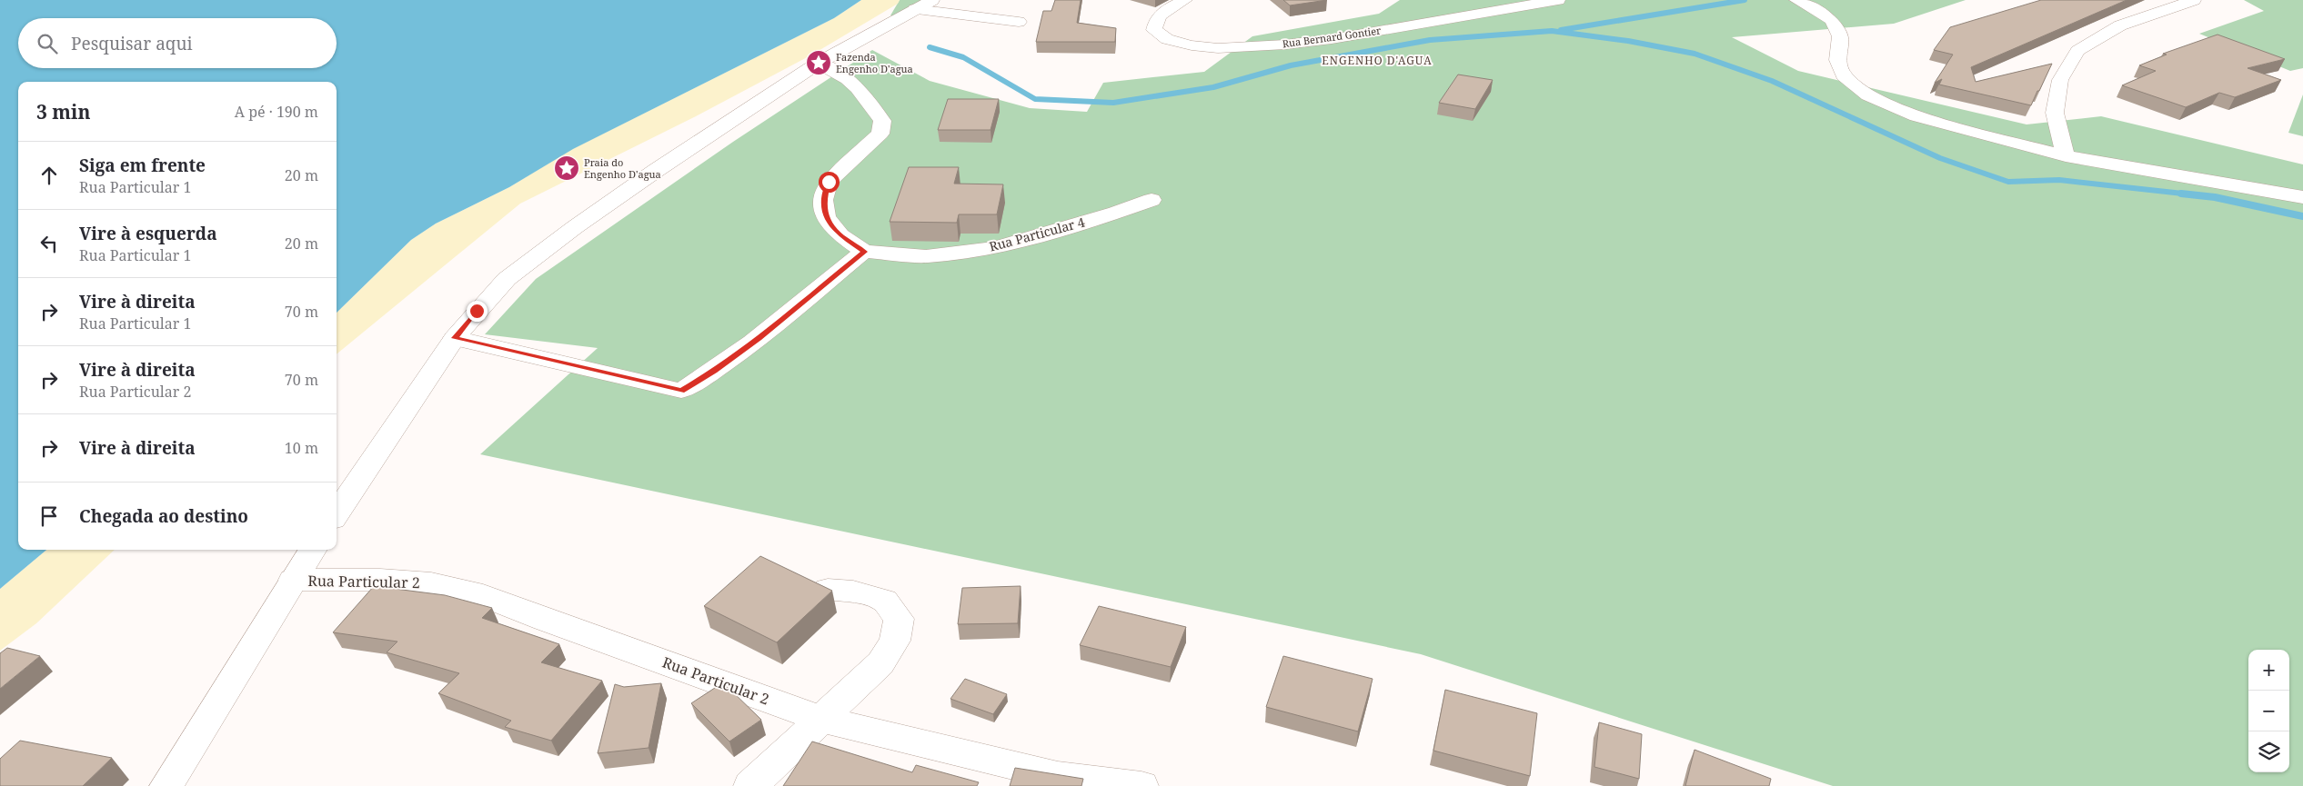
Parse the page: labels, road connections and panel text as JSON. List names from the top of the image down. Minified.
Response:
{"streets":{"street":["Rua Bernard Gontier","Rua Particular 4","Rua Particular 2"]},"districts":["ENGENHO D'AGUA"],"places":{"place":["Fazenda Engenho D'agua","Praia do Engenho D'agua"]},"page":{"search":"Pesquisar aqui","heading":["3 min","A pé · 190 m"],"list":[["Siga em frente","Rua Particular 1","20 m"],["Vire à esquerda","Rua Particular 1","20 m"],["Vire à direita","Rua Particular 1","70 m"],["Vire à direita","Rua Particular 2","70 m"],["Vire à direita","10 m"],"Chegada ao destino"],"map_buttons":["+","−"]}}
